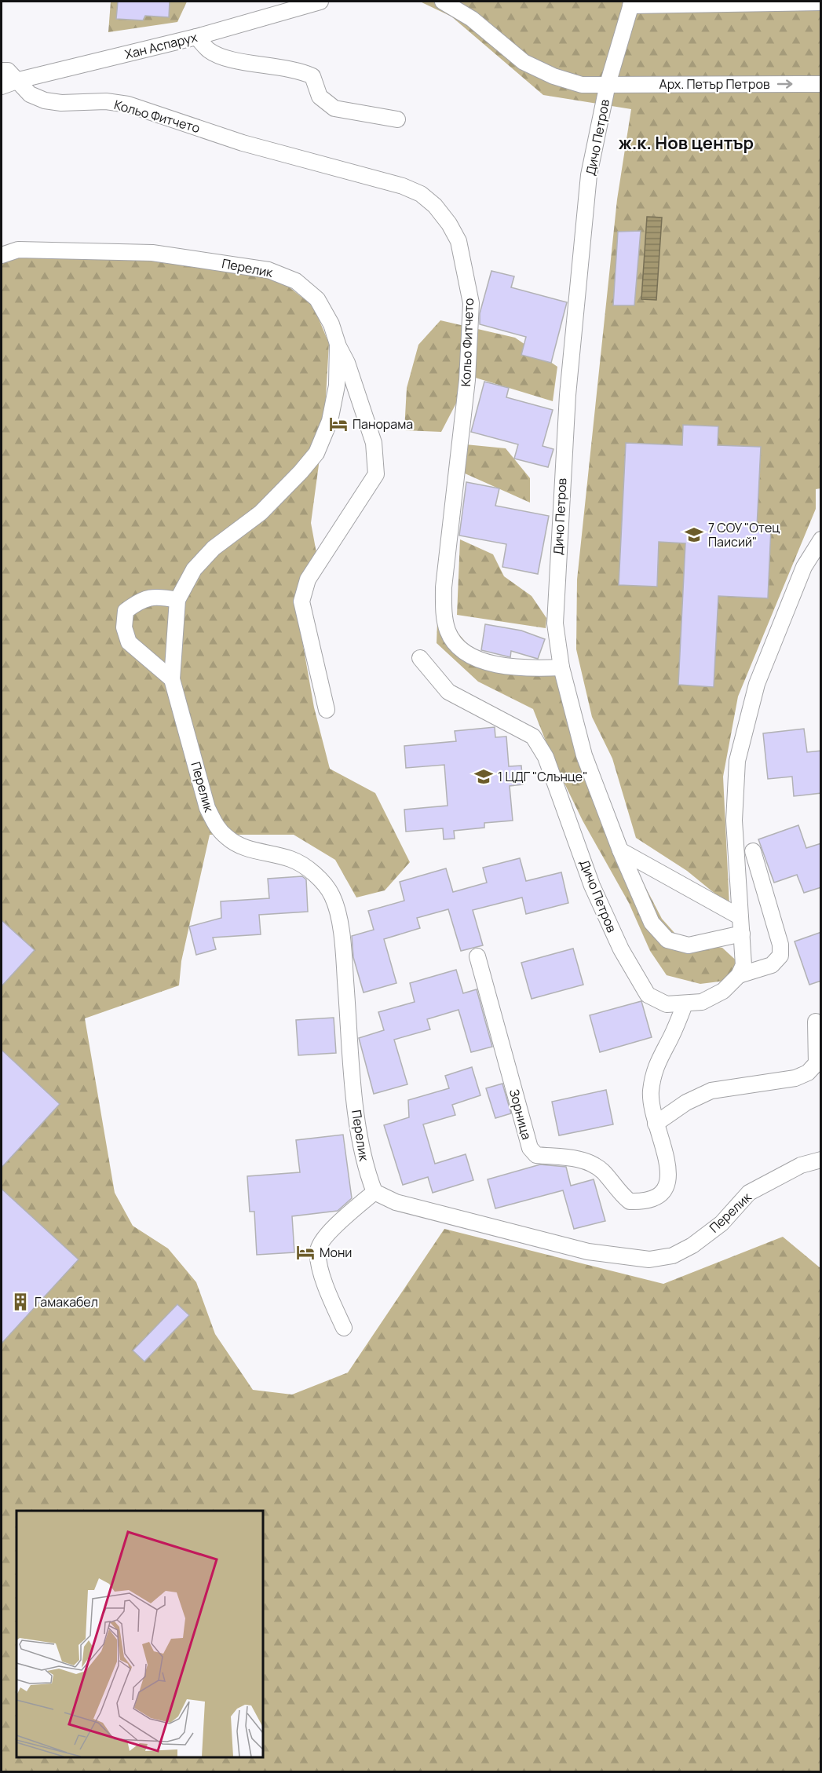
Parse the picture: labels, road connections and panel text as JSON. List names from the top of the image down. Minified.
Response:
{"streets":{"street":["Хан Аспарух","Арх. Петър Петров","Кольо Фитчето","Дичо Петров","Перелик","Зорница"]},"crossings":[["Хан Аспарух","Кольо Фитчето"],["Арх. Петър Петров","Дичо Петров"],["Кольо Фитчето","Дичо Петров"],["Дичо Петров","Зорница"]],"districts":["ж.к. Нов център"],"places":{"hotel":["Панорама","Мони"],"school or university":["7 СОУ \"Отец Паисий\"","1 ЦДГ \"Слънце\""],"building":["Гамакабел"]}}
